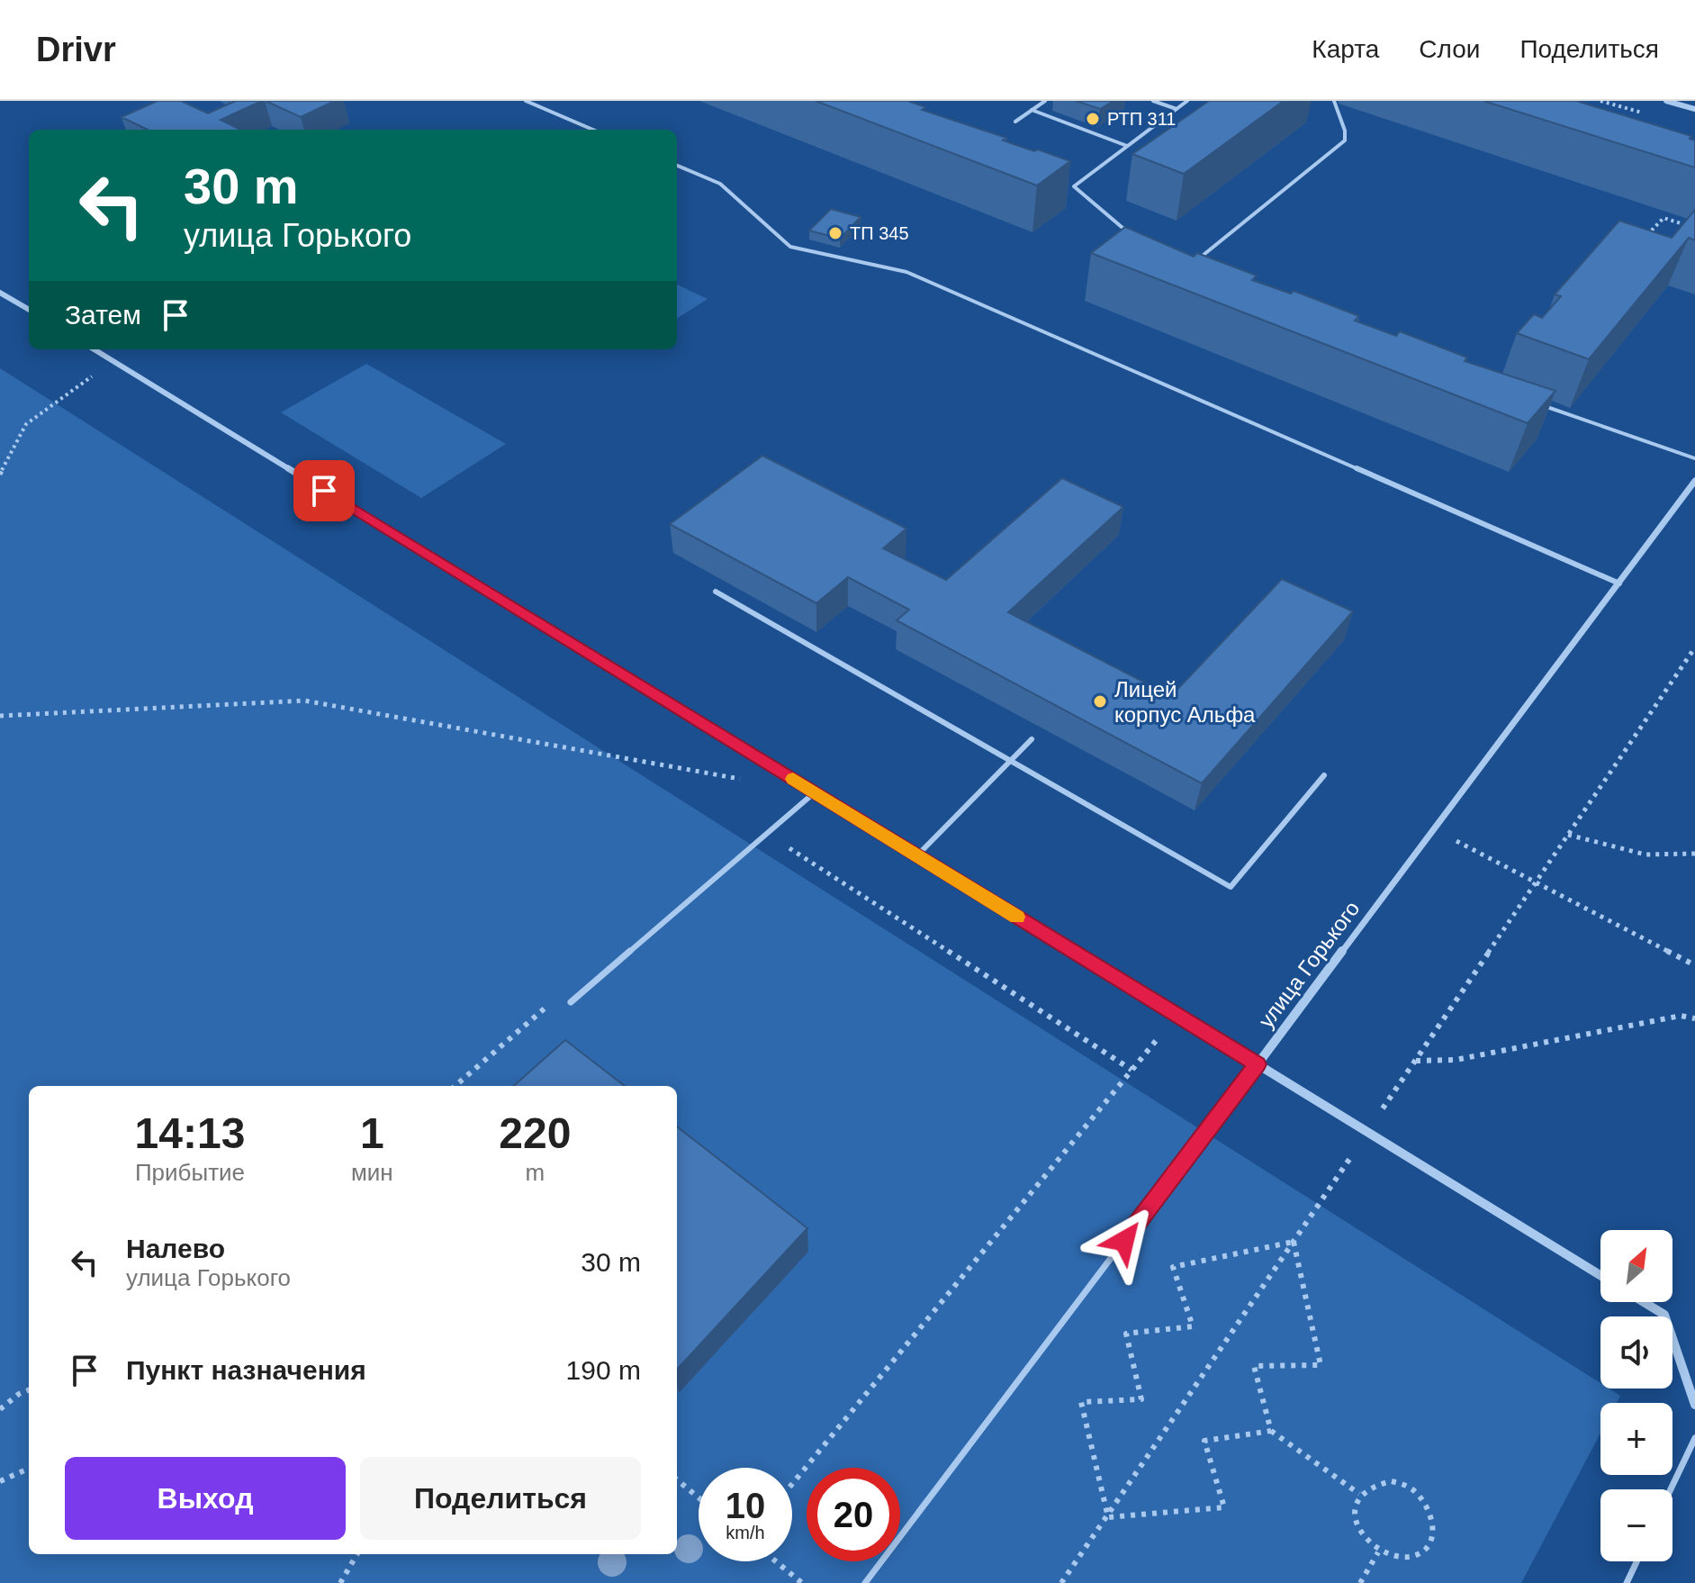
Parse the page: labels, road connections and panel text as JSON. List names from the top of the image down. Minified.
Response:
{"streets":{"street":["улица Горького"]},"places":["РТП 311","ТП 345","Лицей корпус Альфа"],"north":"top right","page":{"header":"Drivr","nav":["Карта","Слои","Поделиться"],"turn":["30 m","улица Горького"],"then":"Затем","eta":["14:13","Прибытие","1","мин","220","m"],"list":[{"name":"Налево","note":"улица Горького","value":"30 m"},{"name":"Пункт назначения","value":"190 m"}],"map_buttons":["+","−"],"buttons":["Выход","Поделиться"],"speed":"10 km/h","limit":"20"}}
